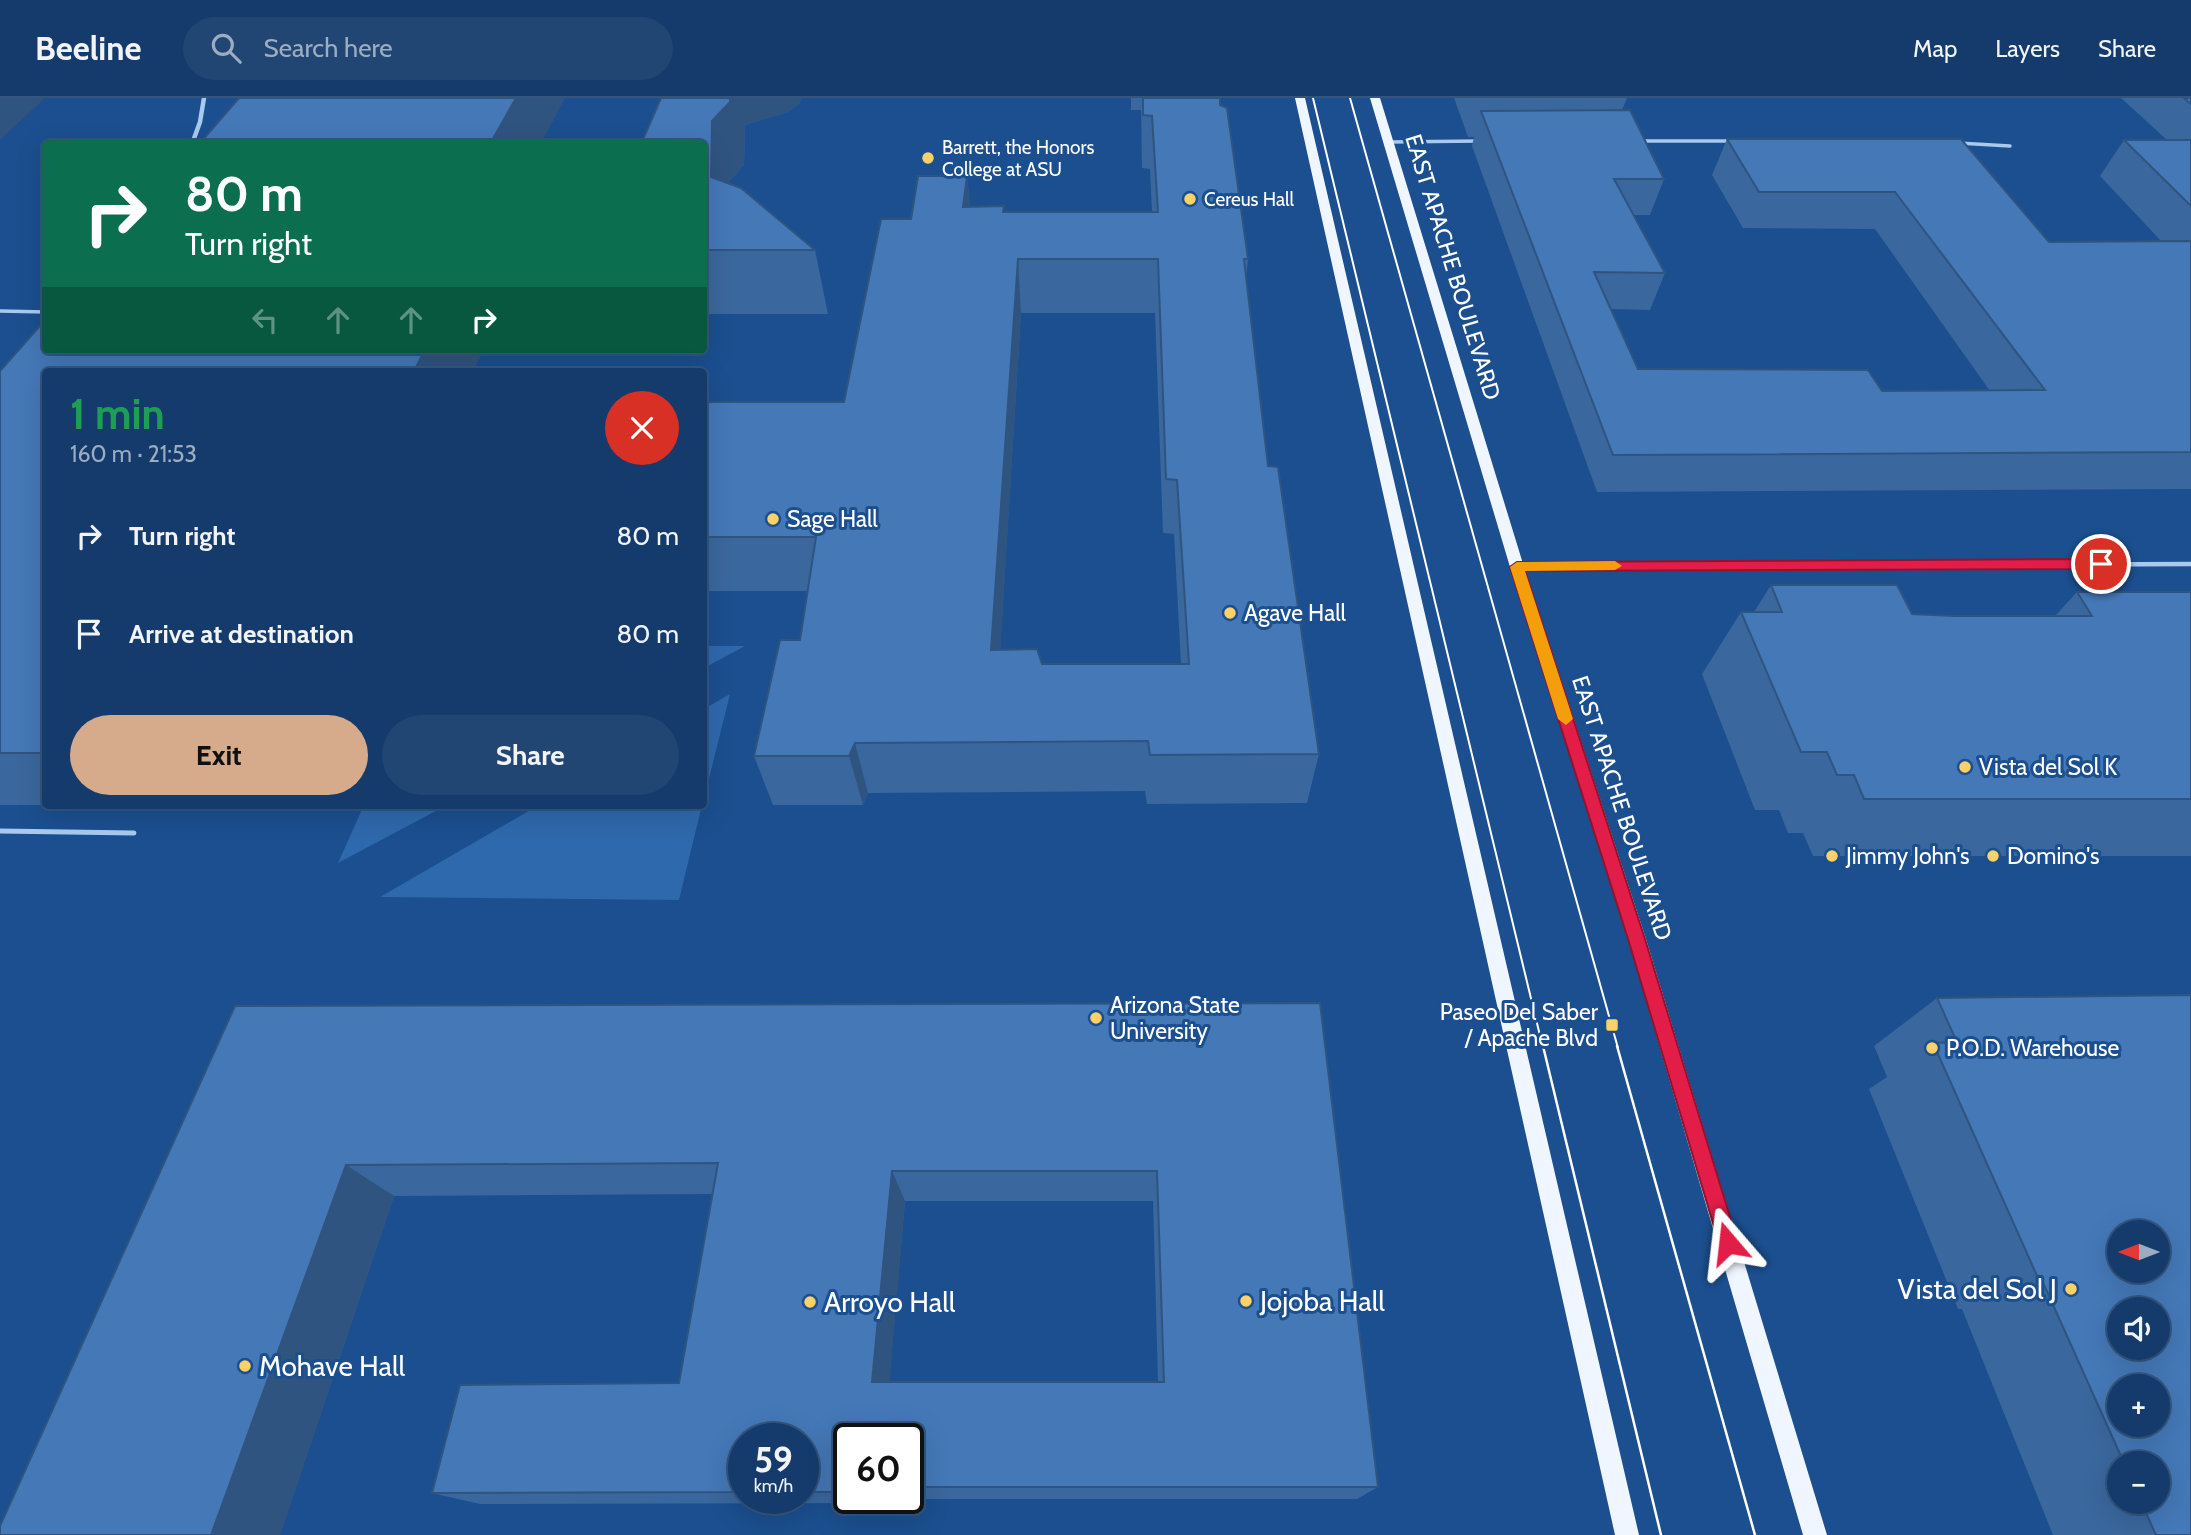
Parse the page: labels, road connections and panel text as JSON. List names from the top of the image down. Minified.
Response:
{"streets":{"main road":["EAST APACHE BOULEVARD"]},"places":{"other":["Barrett, the Honors College at ASU","Cereus Hall","Sage Hall","Agave Hall","Vista del Sol K","Jimmy John's","Domino's","Arizona State University","P.O.D. Warehouse","Vista del Sol J","Jojoba Hall","Arroyo Hall","Mohave Hall"],"transit":["Paseo Del Saber / Apache Blvd"]},"north":"left","page":{"header":"Beeline","search":"Search here","nav":["Map","Layers","Share"],"turn":["80 m","Turn right"],"heading":["1 min","160 m · 21:53"],"list":[{"name":"Turn right","value":"80 m"},{"name":"Arrive at destination","value":"80 m"}],"buttons":["Exit","Share"],"map_buttons":["+","−"],"speed":"59 km/h","limit":"60"}}
